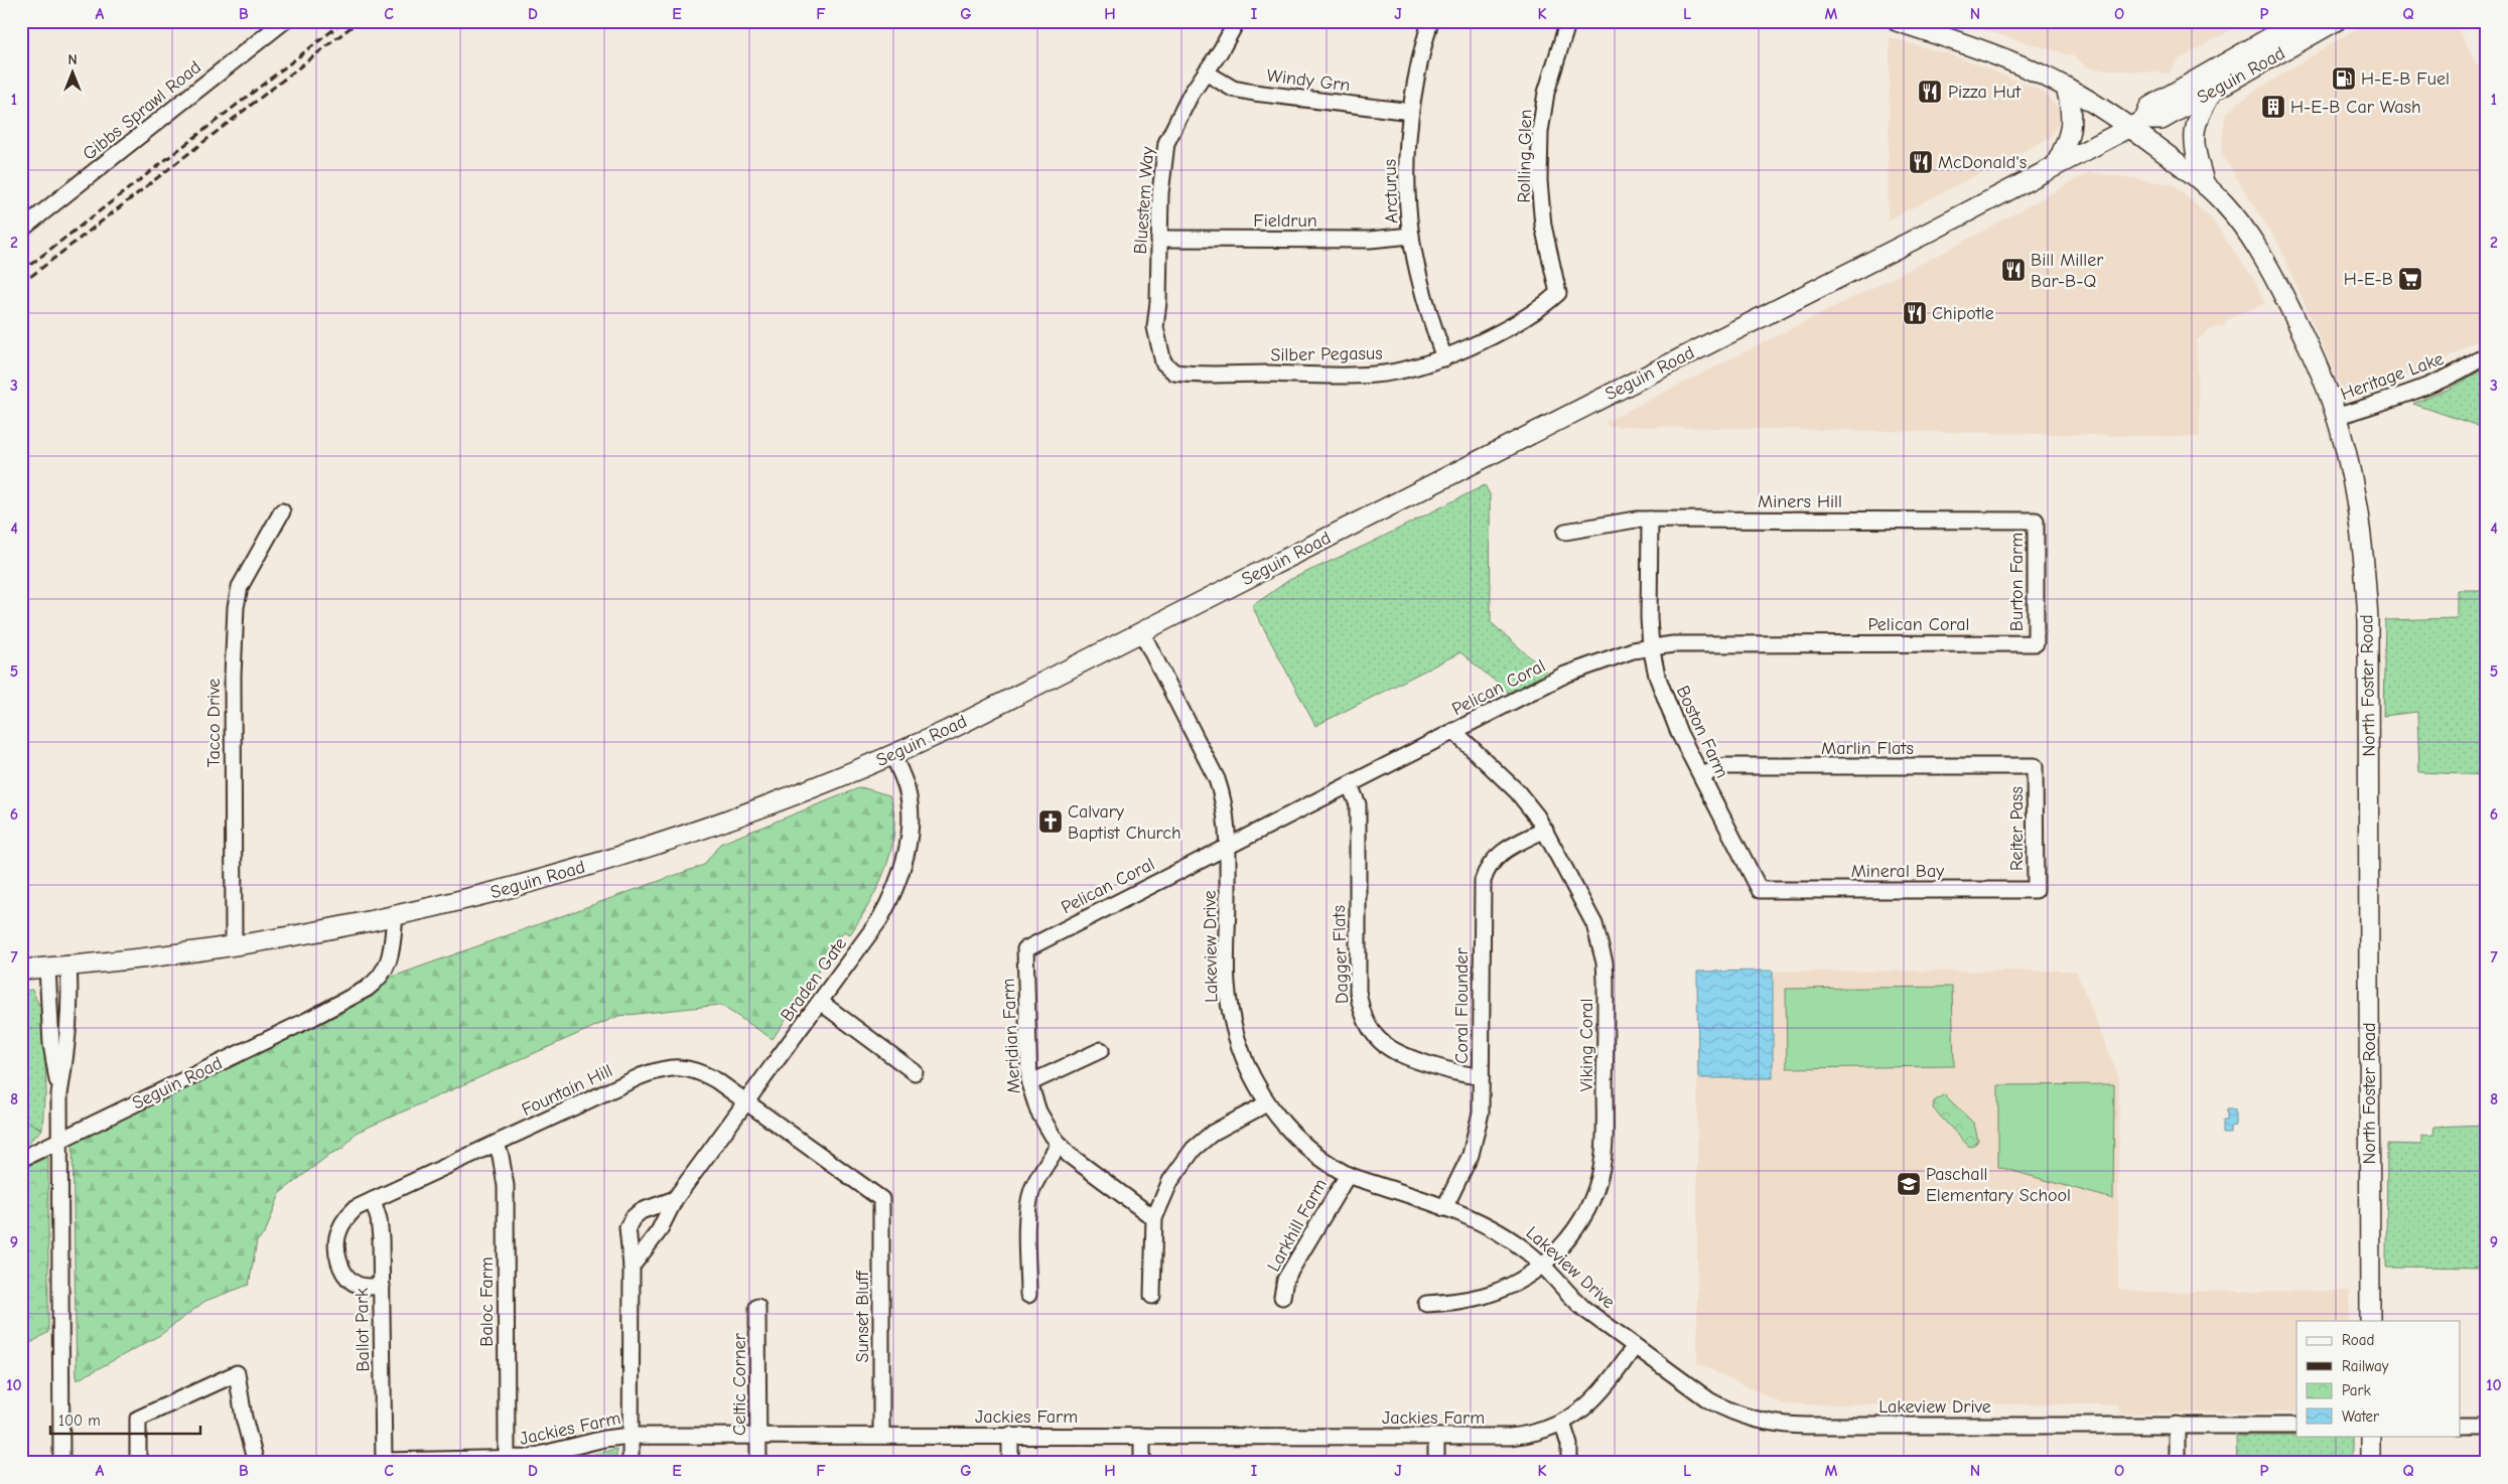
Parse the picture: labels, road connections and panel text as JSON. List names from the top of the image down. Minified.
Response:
{"streets":{"main road":["Seguin Road","North Foster Road"],"street":["Windy Grn","Gibbs Sprawl Road","Rolling Glen","Arcturus","Bluestem Way","Fieldrun","Silber Pegasus","Heritage Lake","Miners Hill","Burton Farm","Pelican Coral","Tacco Drive","Boston Farm","Marlin Flats","Reiter Pass","Mineral Bay","Lakeview Drive","Dagger Flats","Braden Gate","Coral Flounder","Meridian Farm","Viking Coral","Fountain Hill","Larkhill Farm","Baloc Farm","Sunset Bluff","Ballot Park","Celtic Corner","Jackies Farm"]},"crossings":[["Seguin Road","North Foster Road"],["Seguin Road","Tacco Drive"],["Seguin Road","Lakeview Drive"],["Seguin Road","Braden Gate"],["Windy Grn","Arcturus"],["Windy Grn","Bluestem Way"],["Rolling Glen","Silber Pegasus"],["Arcturus","Fieldrun"],["Arcturus","Silber Pegasus"],["Bluestem Way","Fieldrun"],["Bluestem Way","Silber Pegasus"],["Heritage Lake","North Foster Road"],["Miners Hill","Burton Farm"],["Miners Hill","Boston Farm"],["Burton Farm","Pelican Coral"],["Pelican Coral","Boston Farm"],["Pelican Coral","Lakeview Drive"],["Pelican Coral","Dagger Flats"],["Pelican Coral","Meridian Farm"],["Pelican Coral","Viking Coral"],["Boston Farm","Marlin Flats"],["Boston Farm","Mineral Bay"],["Marlin Flats","Reiter Pass"],["Reiter Pass","Mineral Bay"],["Lakeview Drive","Coral Flounder"],["Lakeview Drive","Viking Coral"],["Lakeview Drive","Larkhill Farm"],["Lakeview Drive","Jackies Farm"],["Dagger Flats","Coral Flounder"],["Braden Gate","Fountain Hill"],["Coral Flounder","Viking Coral"],["Fountain Hill","Baloc Farm"],["Fountain Hill","Sunset Bluff"],["Fountain Hill","Ballot Park"],["Baloc Farm","Jackies Farm"],["Sunset Bluff","Jackies Farm"],["Ballot Park","Jackies Farm"],["Celtic Corner","Jackies Farm"]],"places":{"fuel station":["H-E-B Fuel"],"restaurant":["Pizza Hut","McDonald's","Bill Miller Bar-B-Q","Chipotle"],"building":["H-E-B Car Wash"],"supermarket":["H-E-B"],"church":["Calvary Baptist Church"],"school or university":["Paschall Elementary School"]},"legend":["Road","Railway","Park","Water"],"scale_bar":"100 m","north":"top","grid":{"columns":["A","B","C","D","E","F","G","H","I","J","K","L","M","N","O","P","Q"],"rows":["1","2","3","4","5","6","7","8","9","10"]}}
